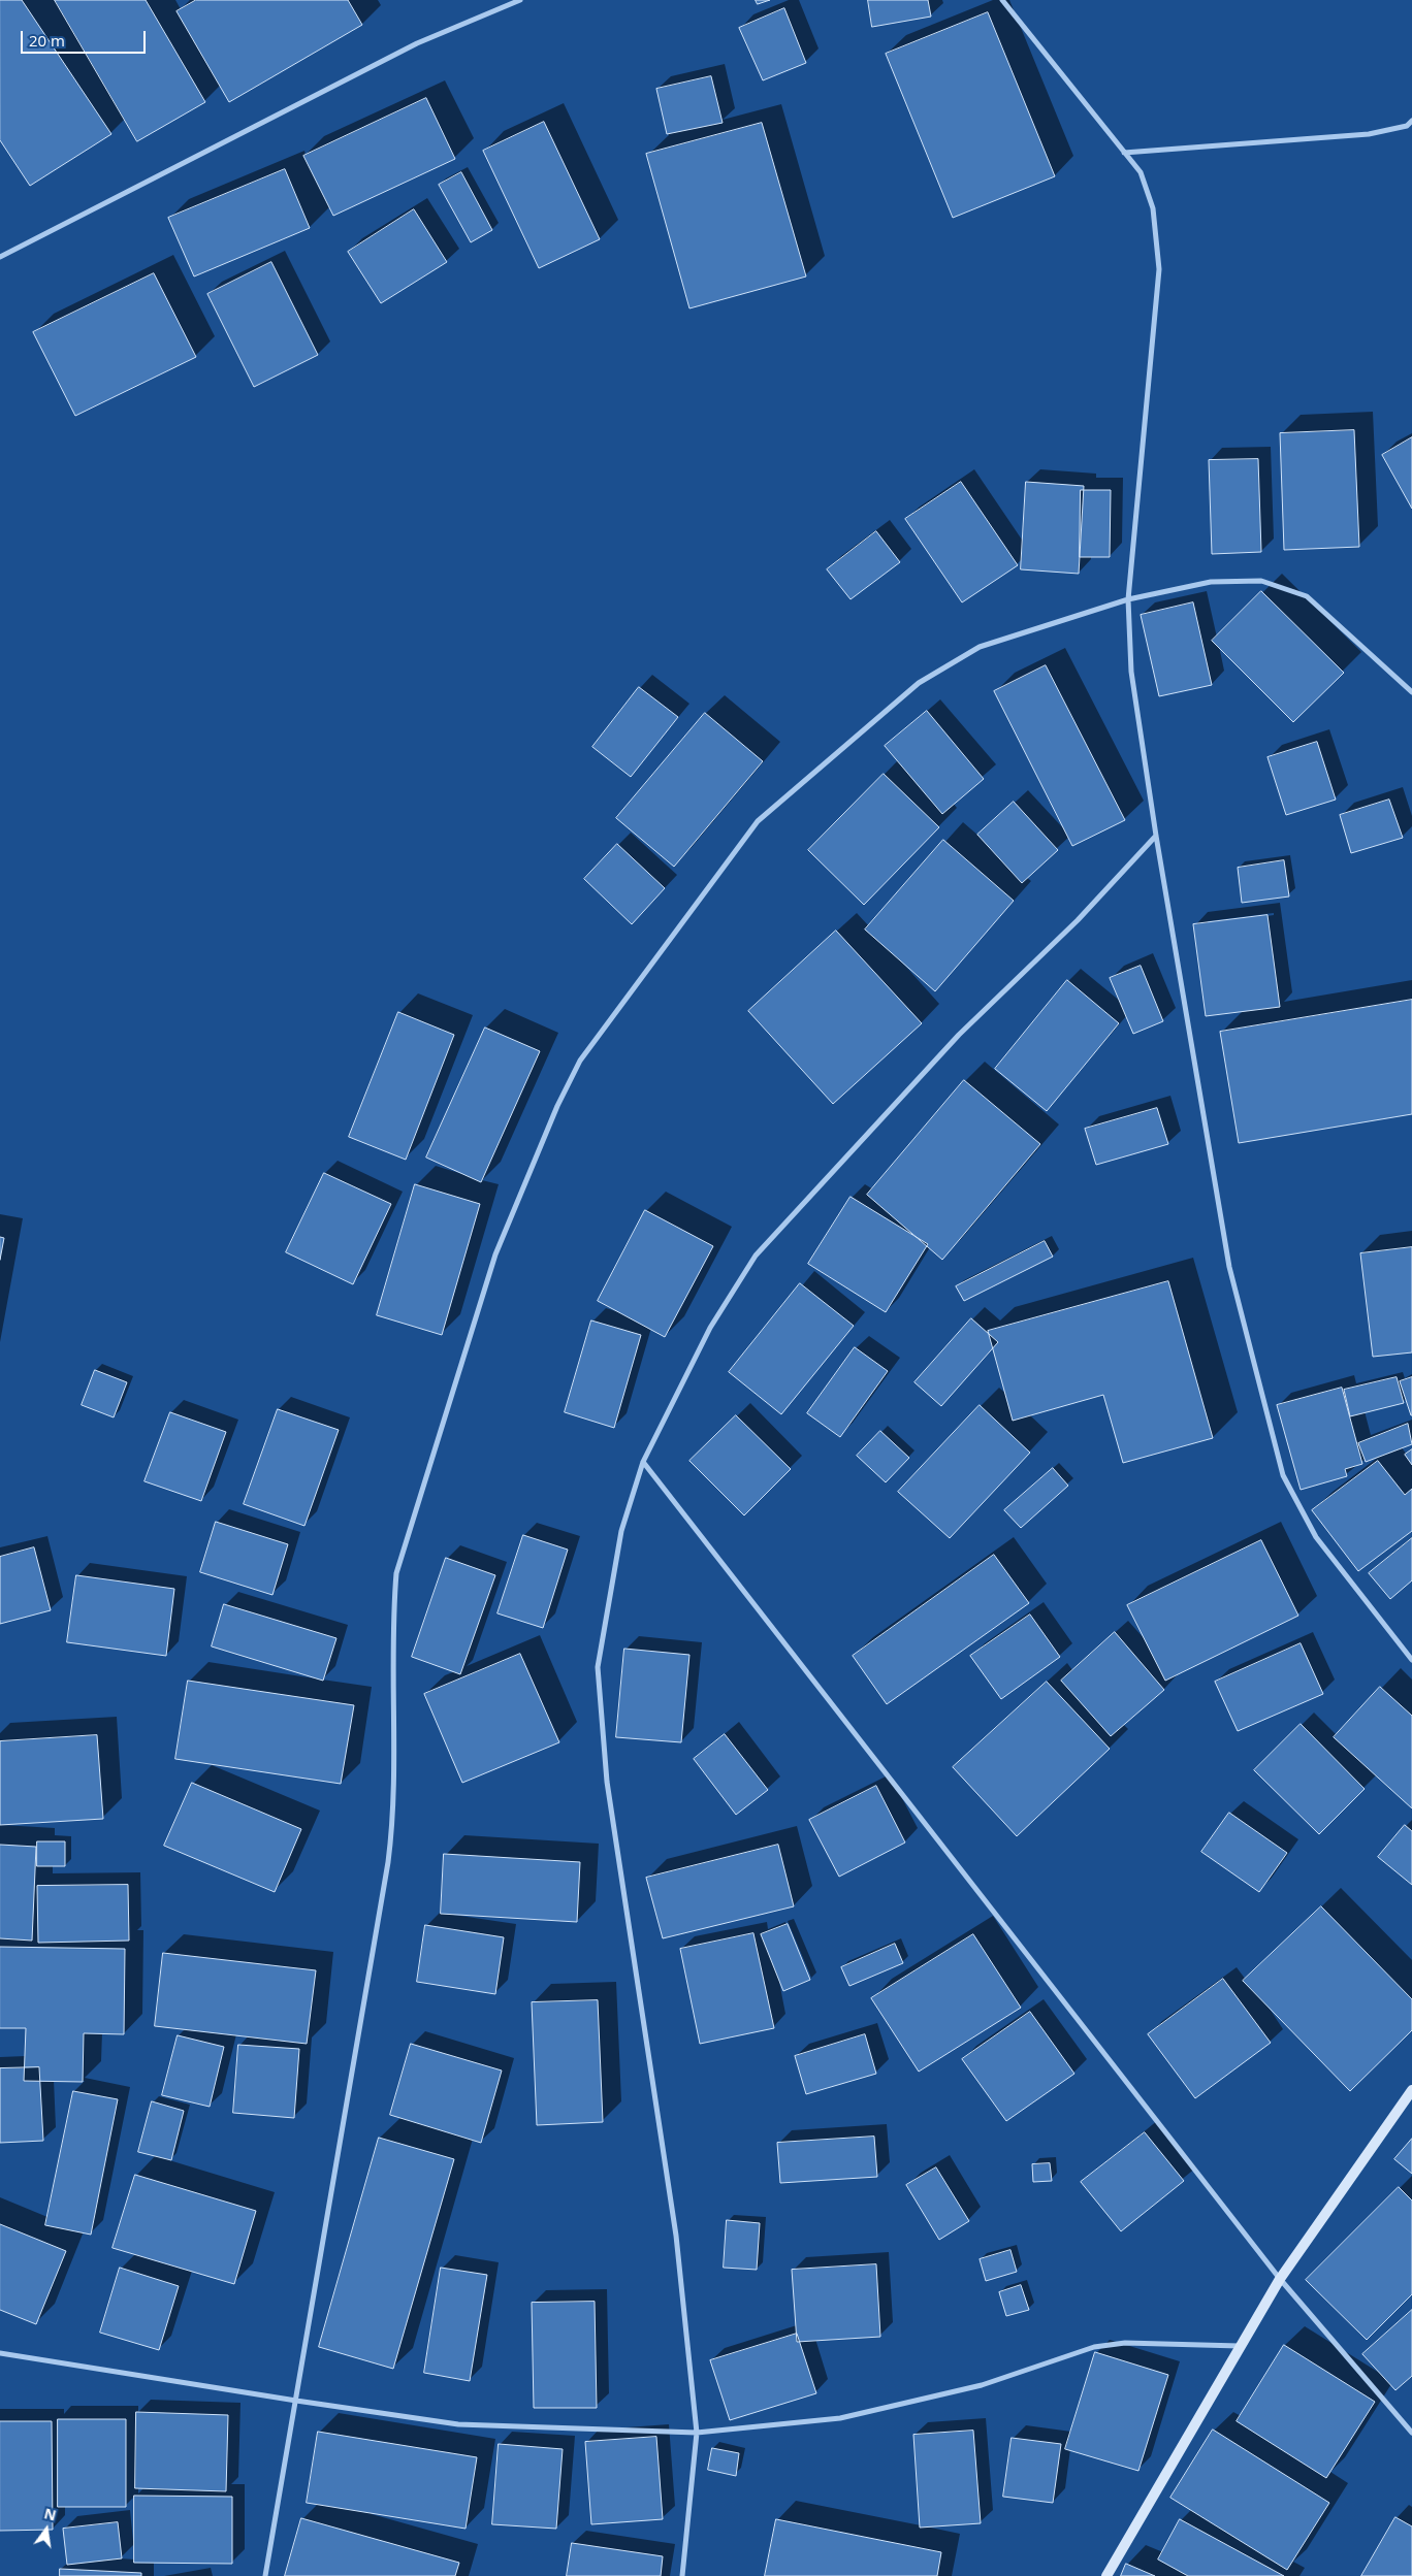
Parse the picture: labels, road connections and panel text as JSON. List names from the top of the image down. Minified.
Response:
{"scale_bar":"20 m","north":"top"}
